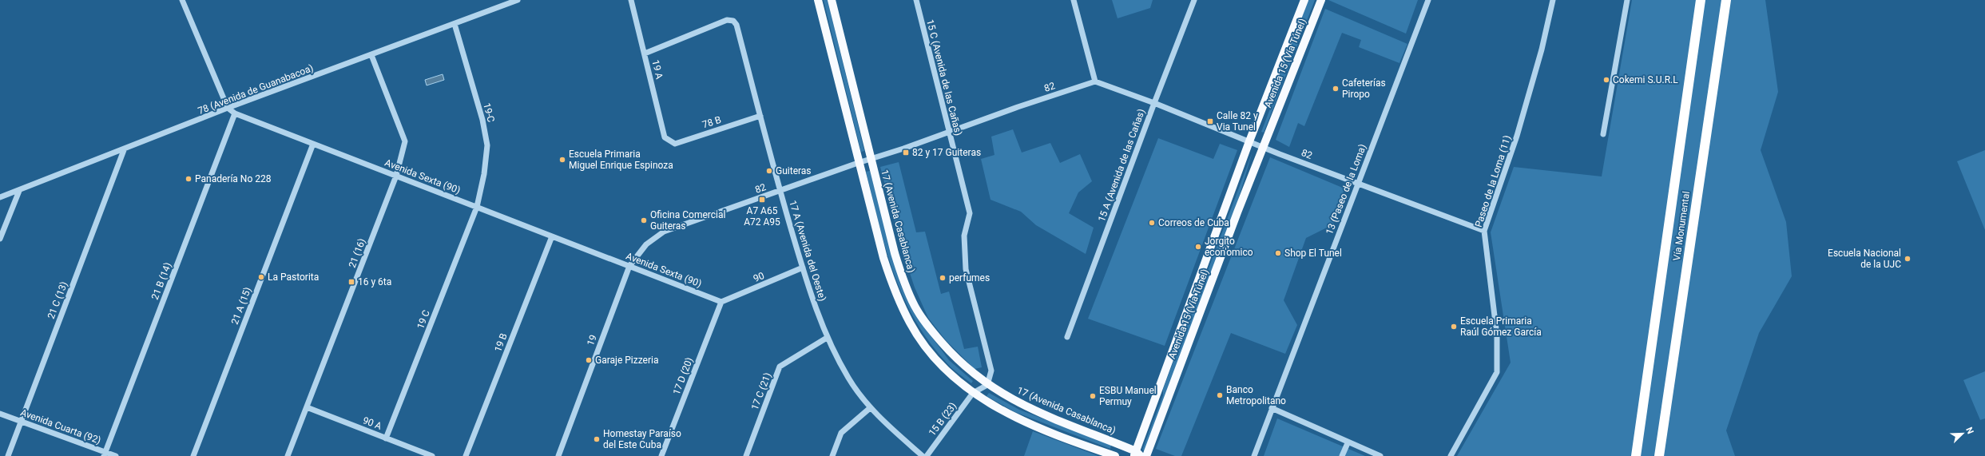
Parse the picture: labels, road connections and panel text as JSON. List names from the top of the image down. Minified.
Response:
{"streets":{"highway":["Vía Monumental"],"main road":["Avenida 15 (Vía Túnel)","17 (Avenida Casablanca)"],"street":["19 A","15 C (Avenida de las Cañas)","82","78 (Avenida de Guanabacoa)","19-C","78 B","15 A (Avenida de las Cañas)","Avenida Sexta (90)","Paseo de la Loma (11)","13 (Paseo de la Loma)","17 A (Avenida del Oeste)","21 (16)","90","21 B (14)","21 C (13)","21 A (15)","19 C","19","19 B","17 D (20)","17 C (21)","15 B (23)","90 A","Avenida Cuarta (92)"]},"crossings":[["Avenida 15 (Vía Túnel)","82"],["Avenida 15 (Vía Túnel)","17 (Avenida Casablanca)"],["19 A","78 B"],["19 A","17 A (Avenida del Oeste)"],["15 C (Avenida de las Cañas)","82"],["15 C (Avenida de las Cañas)","17 (Avenida Casablanca)"],["82","15 A (Avenida de las Cañas)"],["82","Avenida Sexta (90)"],["82","Paseo de la Loma (11)"],["82","13 (Paseo de la Loma)"],["82","17 (Avenida Casablanca)"],["82","17 A (Avenida del Oeste)"],["82","19"],["78 (Avenida de Guanabacoa)","19-C"],["78 (Avenida de Guanabacoa)","Avenida Sexta (90)"],["78 (Avenida de Guanabacoa)","21 (16)"],["78 (Avenida de Guanabacoa)","21 C (13)"],["19-C","Avenida Sexta (90)"],["19-C","19 C"],["78 B","17 A (Avenida del Oeste)"],["Avenida Sexta (90)","21 (16)"],["Avenida Sexta (90)","90"],["Avenida Sexta (90)","21 B (14)"],["Avenida Sexta (90)","21 A (15)"],["Avenida Sexta (90)","19 C"],["Avenida Sexta (90)","19"],["Avenida Sexta (90)","19 B"],["Avenida Sexta (90)","17 D (20)"],["17 A (Avenida del Oeste)","90"],["17 A (Avenida del Oeste)","17 C (21)"],["21 (16)","90 A"],["90","17 D (20)"],["21 B (14)","Avenida Cuarta (92)"],["21 C (13)","Avenida Cuarta (92)"],["19 C","90 A"]],"places":{"other":["Cokemi S.U.R.L","Cafeterías Piropo","Escuela Primaria Miguel Enrique Espinoza","Guiteras","Panadería No 228","Oficina Comercial Guiteras","Correos de Cuba","Jorgito econ'omico","Shop El Tunel","Escuela Nacional de la UJC","La Pastorita","perfumes","Escuela Primaria Raúl Gómez García","Garaje Pizzeria","Banco Metropolitano","ESBU Manuel Permuy","Homestay Paraíso del Este Cuba"],"transit":["Calle 82 y Via Tunel","82 y 17 Guiteras","A7 A65 A72 A95","16 y 6ta"]},"north":"top right"}
